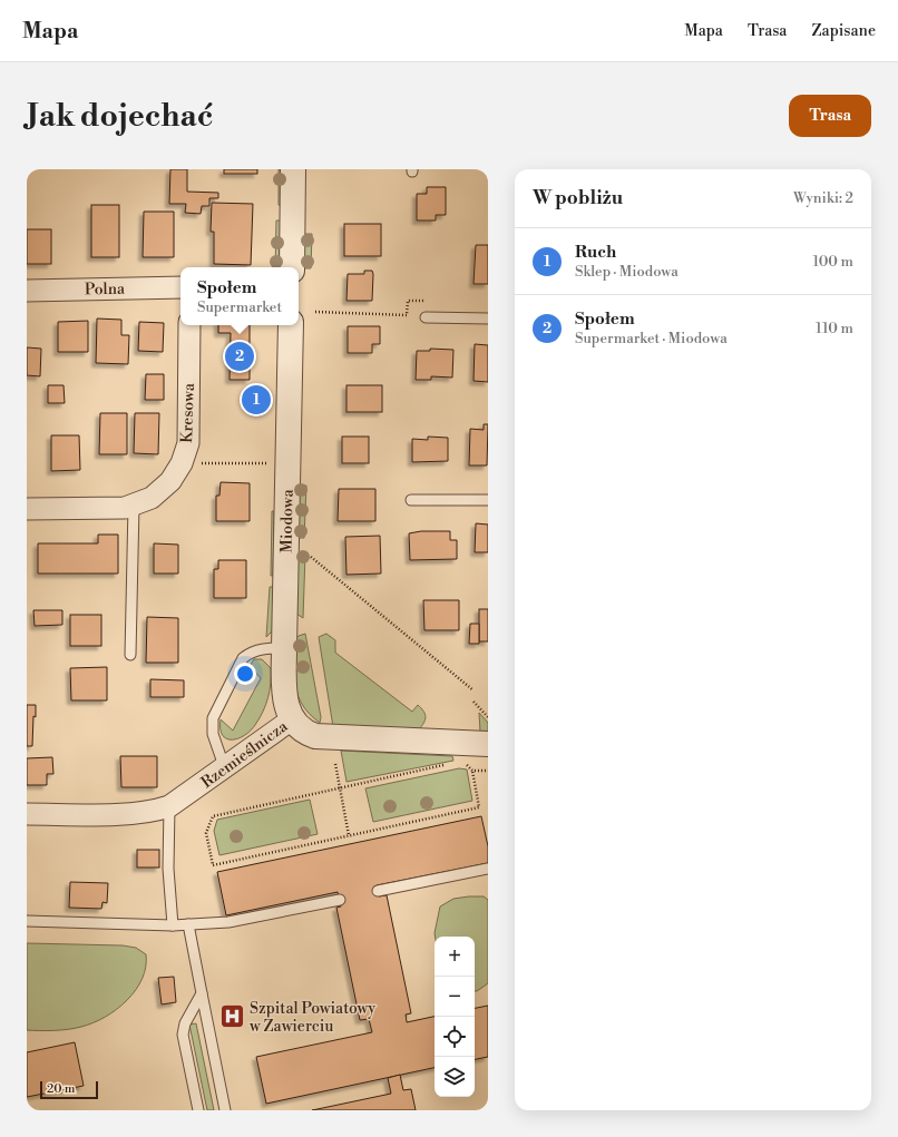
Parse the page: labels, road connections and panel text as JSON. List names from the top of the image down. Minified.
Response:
{"streets":{"street":["Polna","Kresowa","Miodowa","Rzemieślnicza"]},"crossings":[["Miodowa","Rzemieślnicza"]],"places":{"hospital":["Szpital Powiatowy w Zawierciu"]},"scale_bar":"20 m","page":{"header":"Mapa","nav":["Mapa","Trasa","Zapisane"],"buttons":"Trasa","title":"Jak dojechać","heading":["W pobliżu","Wyniki: 2"],"list":[{"mark":"1","name":"Ruch","note":"Sklep · Miodowa","value":"100 m"},{"mark":"2","name":"Społem","note":"Supermarket · Miodowa","value":"110 m"}],"popup":["Społem","Supermarket"],"pins":["2","1"],"map_buttons":["+","−"],"scale":"20 m"}}
